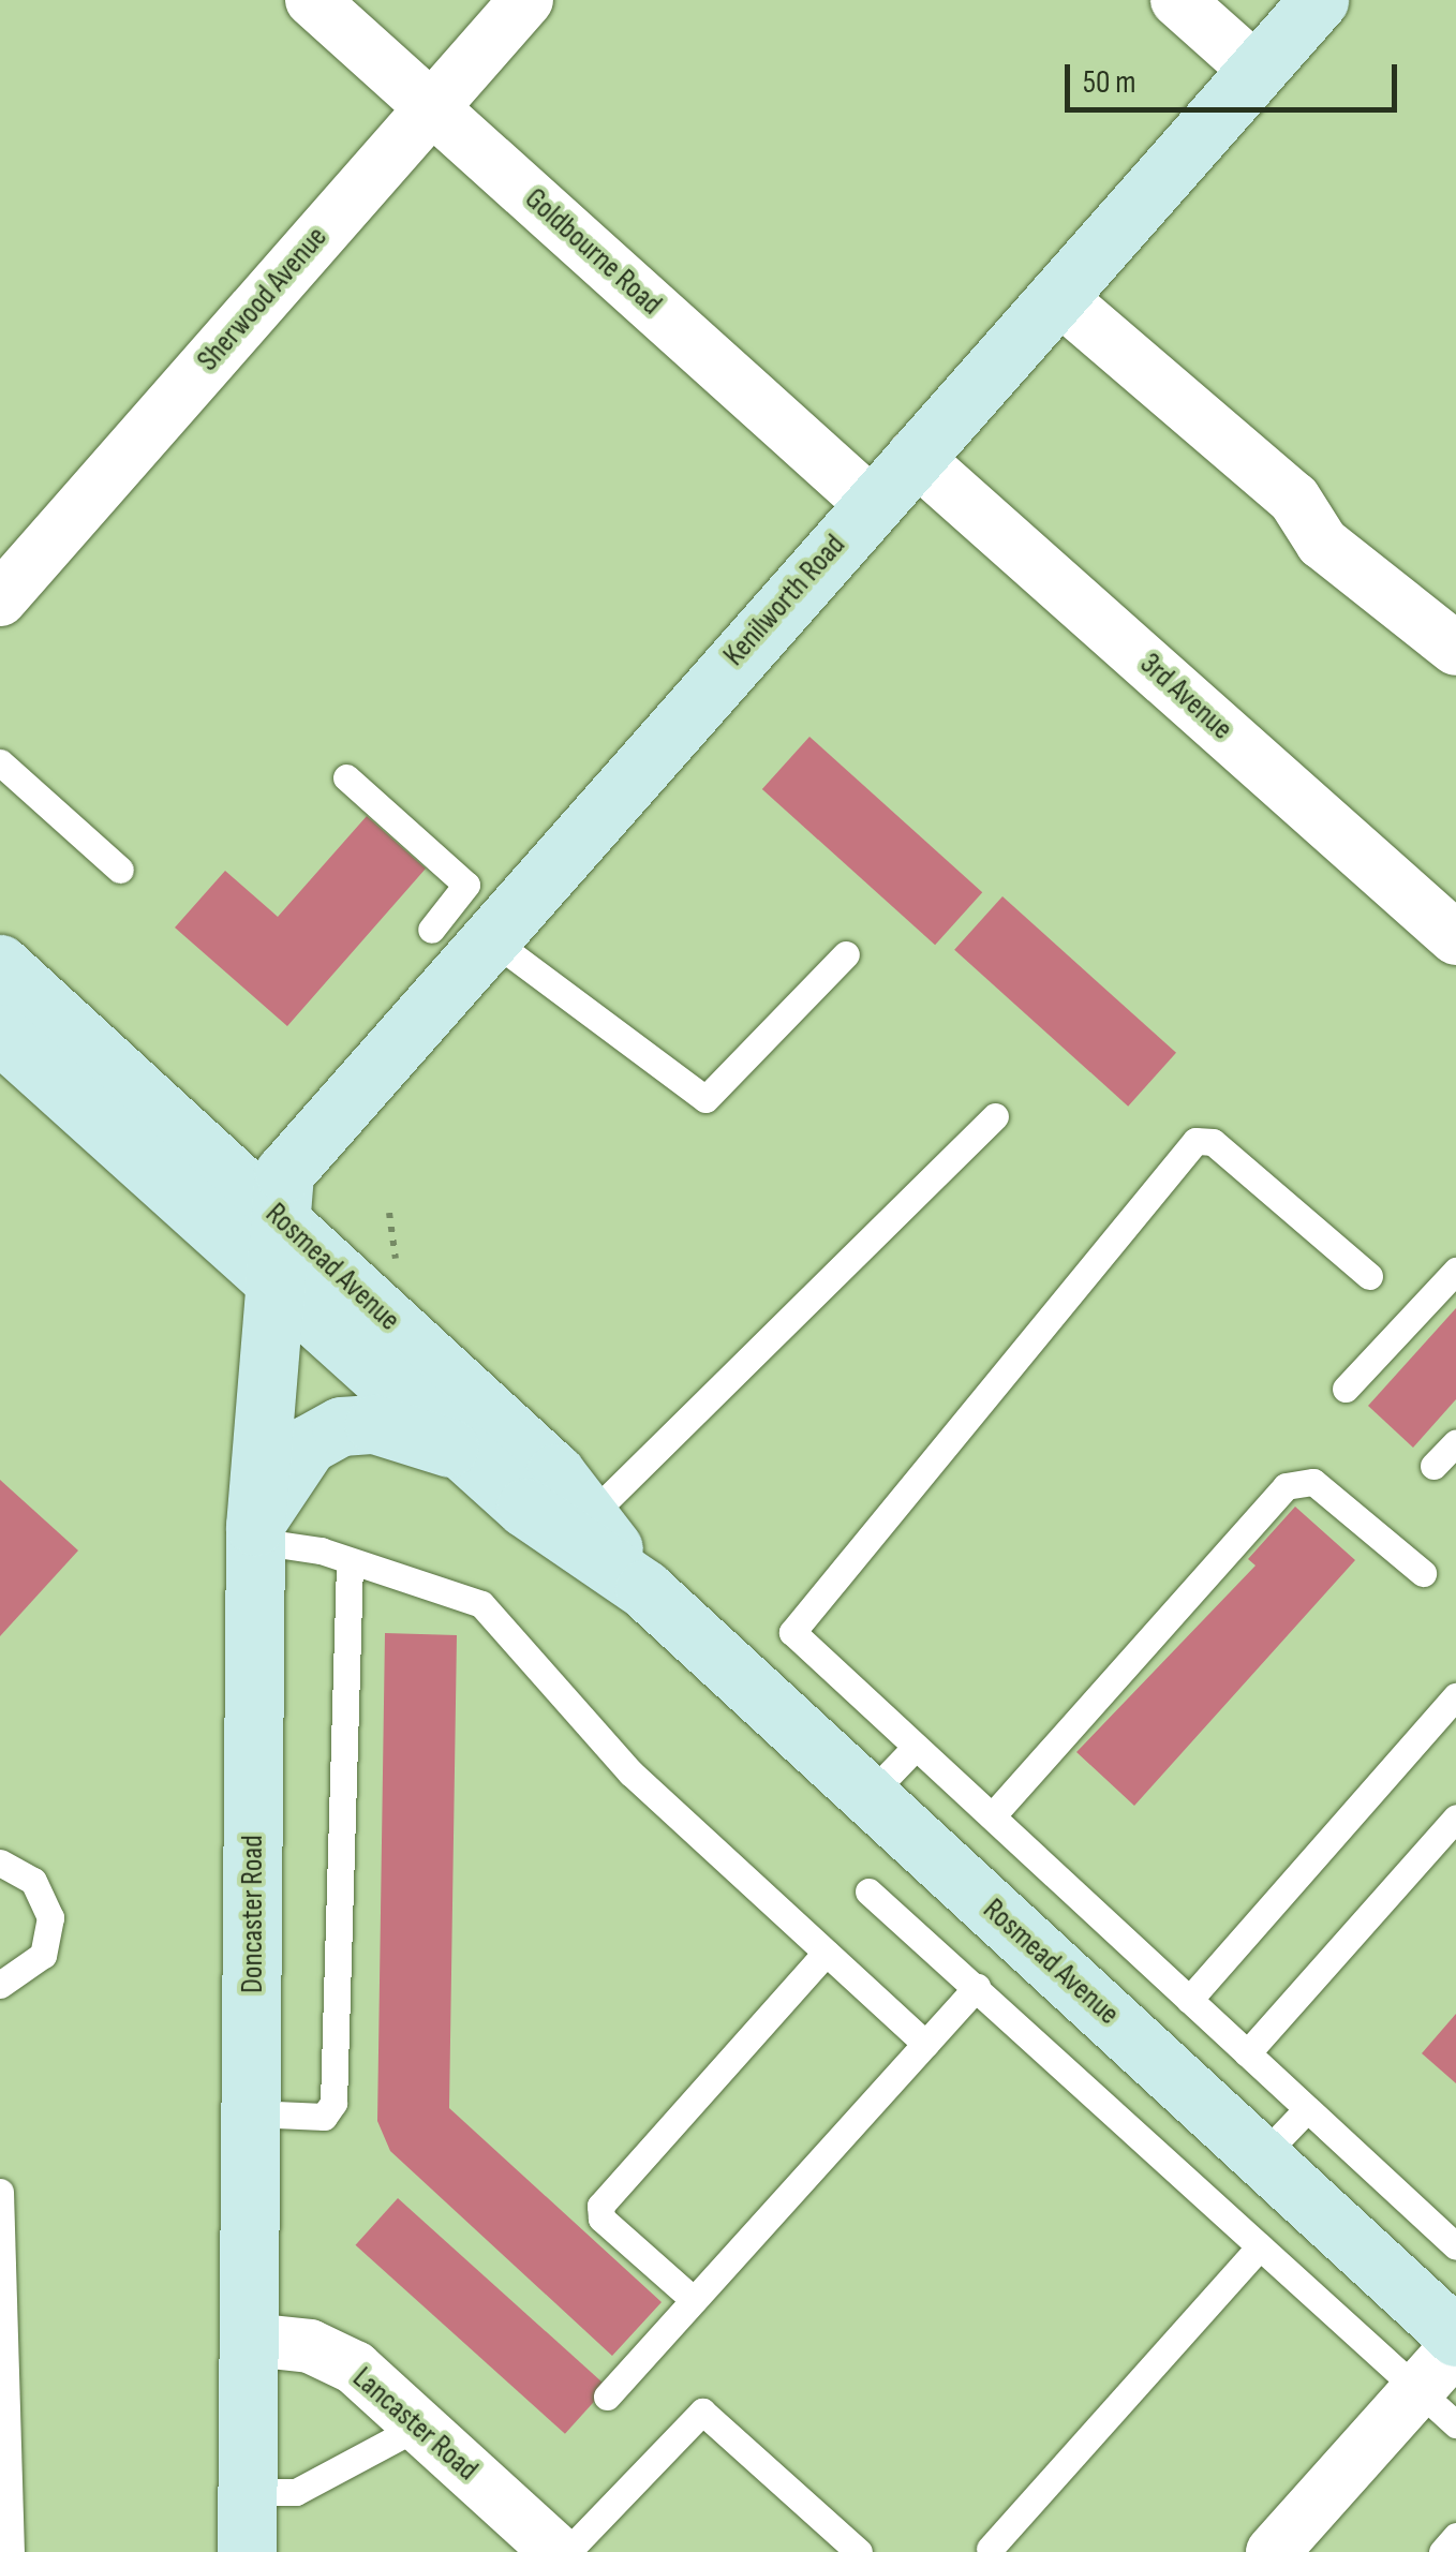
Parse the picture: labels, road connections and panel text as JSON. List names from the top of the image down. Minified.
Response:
{"streets":{"main road":["Kenilworth Road","Rosmead Avenue","Doncaster Road"],"street":["Goldbourne Road","Sherwood Avenue","3rd Avenue","Lancaster Road"]},"crossings":[["Goldbourne Road","Sherwood Avenue"],["Goldbourne Road","Kenilworth Road"],["Kenilworth Road","3rd Avenue"],["Kenilworth Road","Rosmead Avenue"],["Kenilworth Road","Doncaster Road"],["Rosmead Avenue","Doncaster Road"],["Doncaster Road","Lancaster Road"]],"scale_bar":"50 m"}
